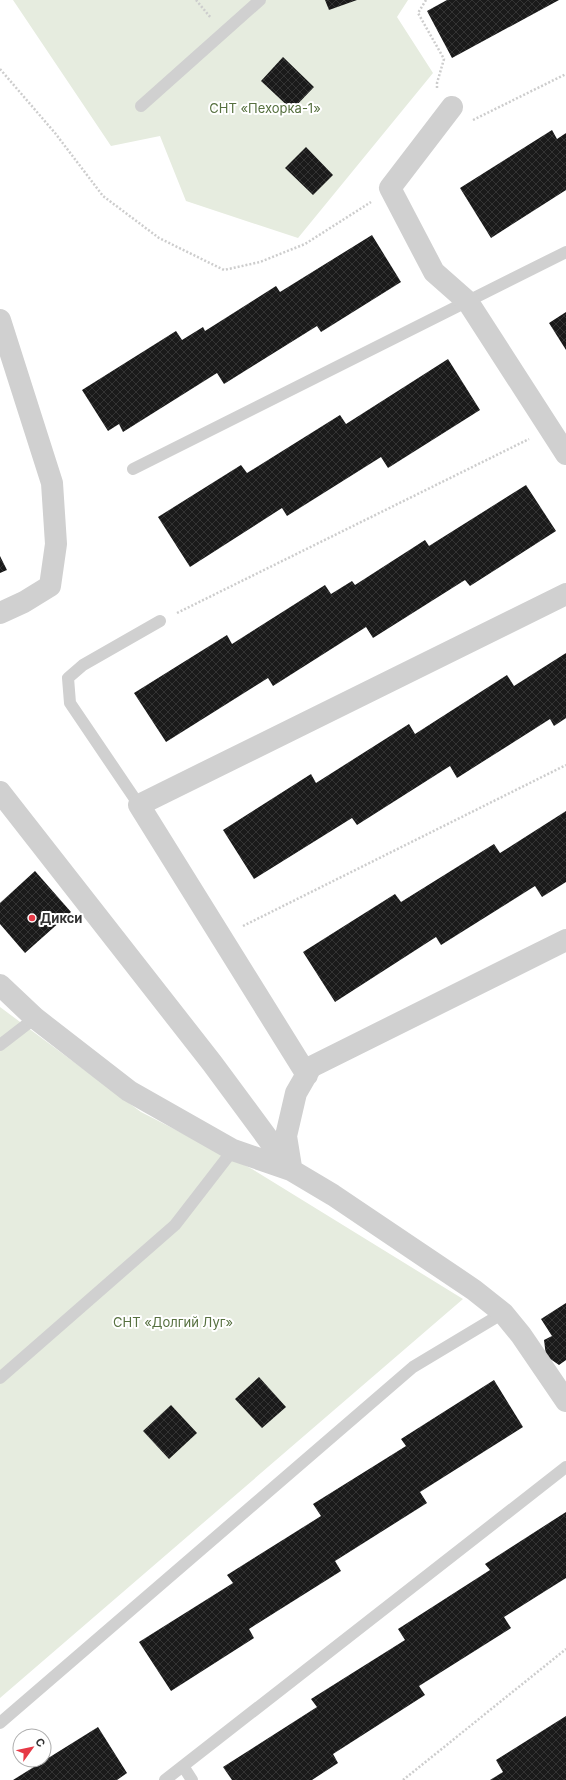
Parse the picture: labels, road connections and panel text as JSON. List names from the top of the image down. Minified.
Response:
{"parks":["СНТ «Пехорка-1»","СНТ «Долгий Луг»"],"places":["Дикси"],"north":"top right"}
